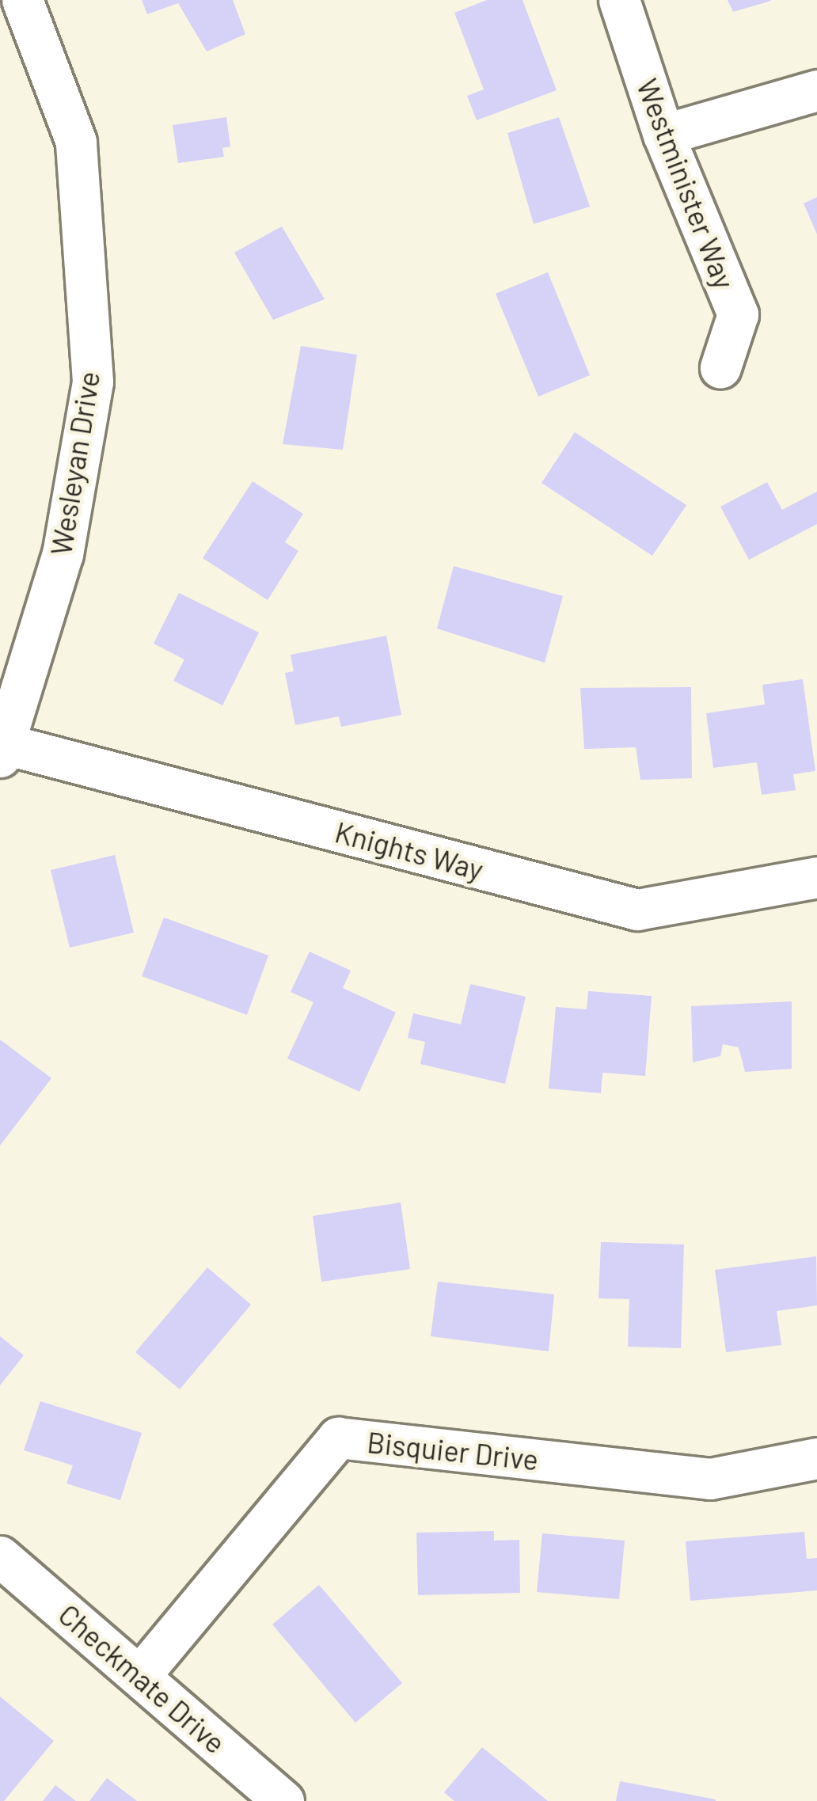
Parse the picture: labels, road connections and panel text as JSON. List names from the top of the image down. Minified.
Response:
{"streets":{"street":["Westminister Way","Wesleyan Drive","Knights Way","Bisquier Drive","Checkmate Drive"]},"crossings":[["Wesleyan Drive","Knights Way"],["Bisquier Drive","Checkmate Drive"]]}
